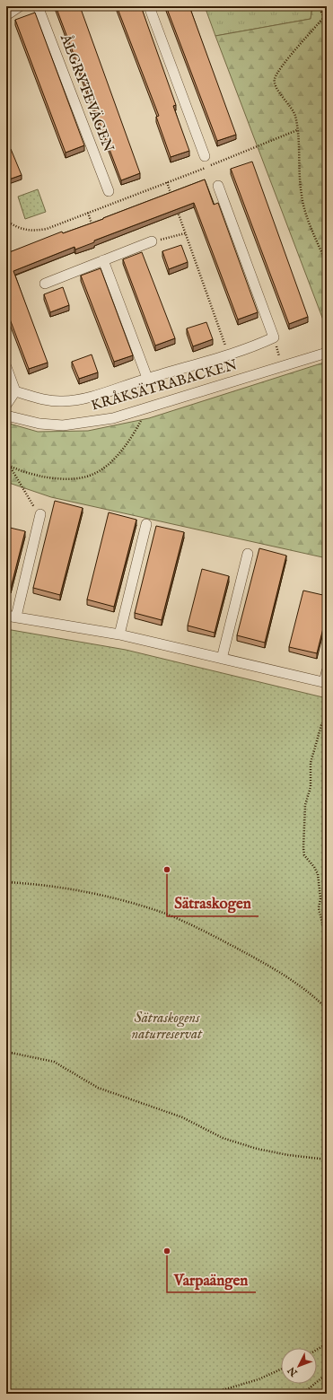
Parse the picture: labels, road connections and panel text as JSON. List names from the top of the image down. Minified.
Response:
{"streets":{"street":["ÅLGRYTEVÄGEN","KRÅKSÄTRABACKEN"]},"parks":["Sätraskogens naturreservat"],"places":["Sätraskogen","Varpaängen"],"north":"bottom left"}
